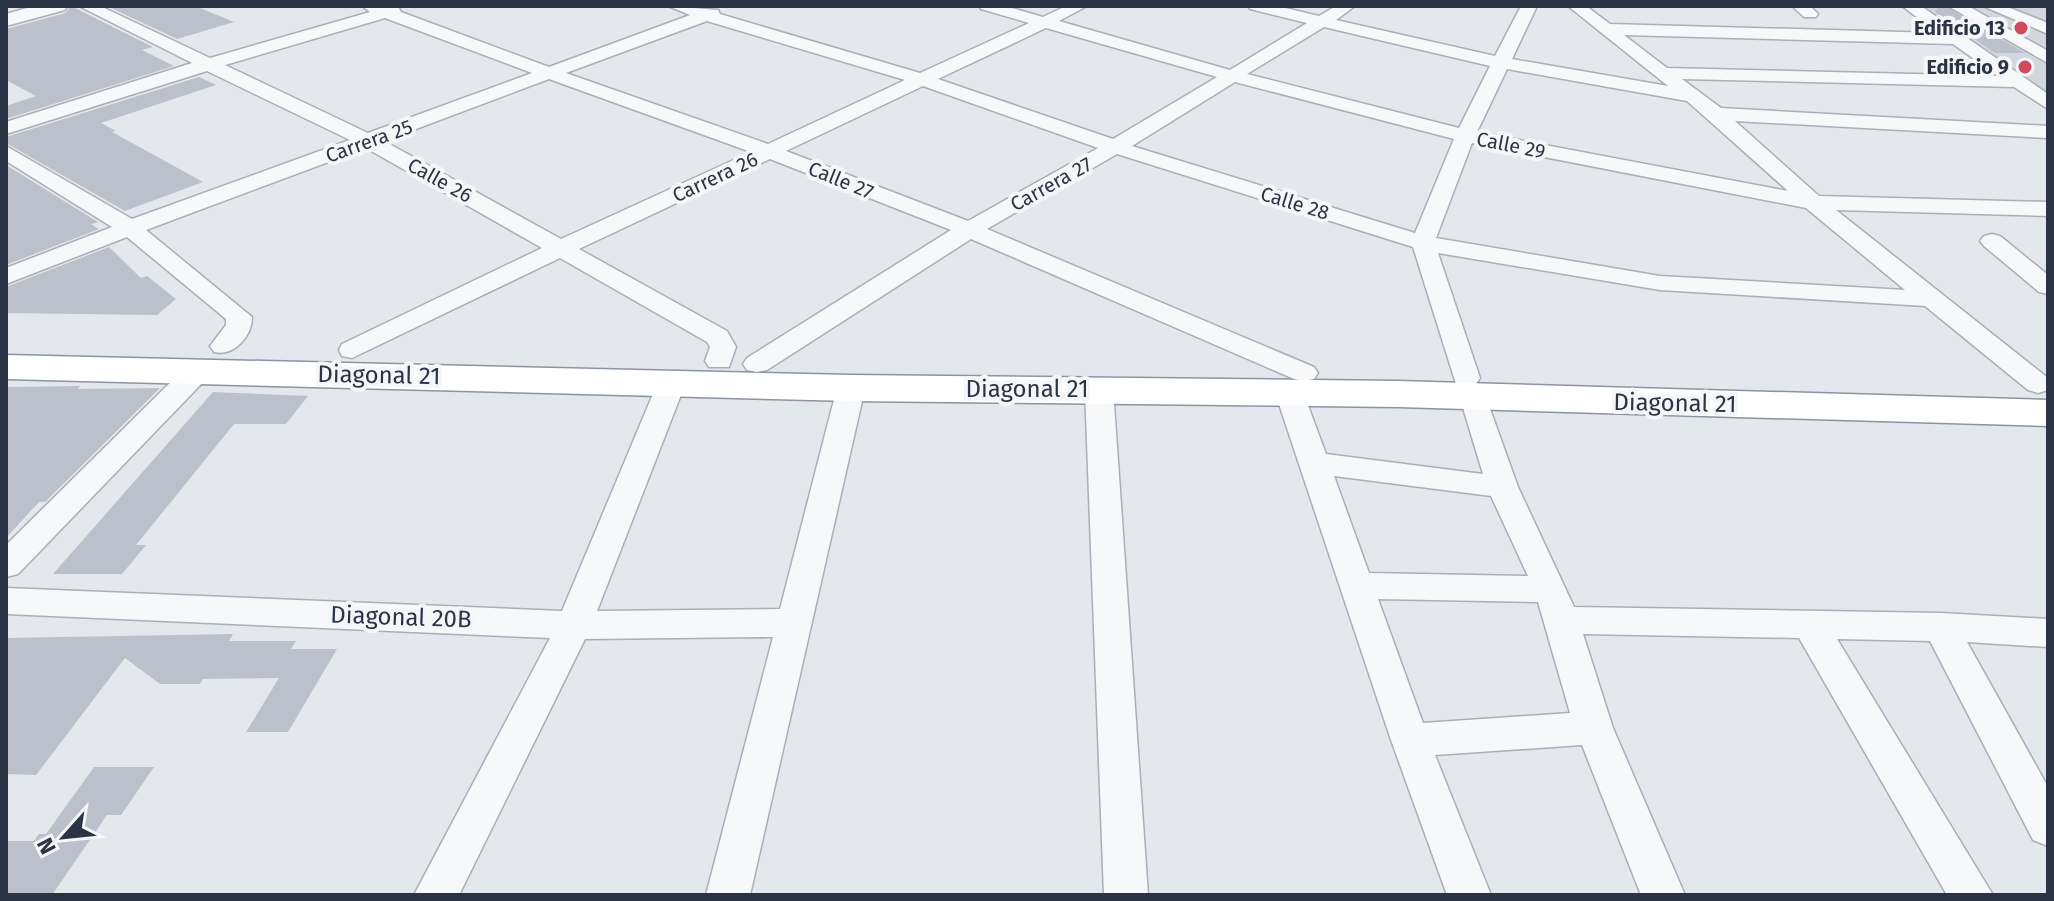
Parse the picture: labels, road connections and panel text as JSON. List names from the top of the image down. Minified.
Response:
{"streets":{"highway":["Diagonal 21"],"street":["Carrera 25","Calle 29","Carrera 26","Calle 26","Calle 27","Carrera 27","Calle 28","Diagonal 20B"]},"crossings":[["Carrera 25","Calle 26"],["Carrera 25","Calle 27"],["Carrera 25","Calle 28"],["Calle 29","Carrera 26"],["Calle 29","Carrera 27"],["Carrera 26","Calle 26"],["Carrera 26","Calle 27"],["Carrera 26","Calle 28"],["Carrera 26","Diagonal 21"],["Calle 26","Carrera 27"],["Calle 26","Diagonal 21"],["Calle 27","Carrera 27"],["Calle 27","Diagonal 21"],["Carrera 27","Calle 28"],["Carrera 27","Diagonal 21"]],"places":["Edificio 13","Edificio 9"],"north":"bottom left"}
